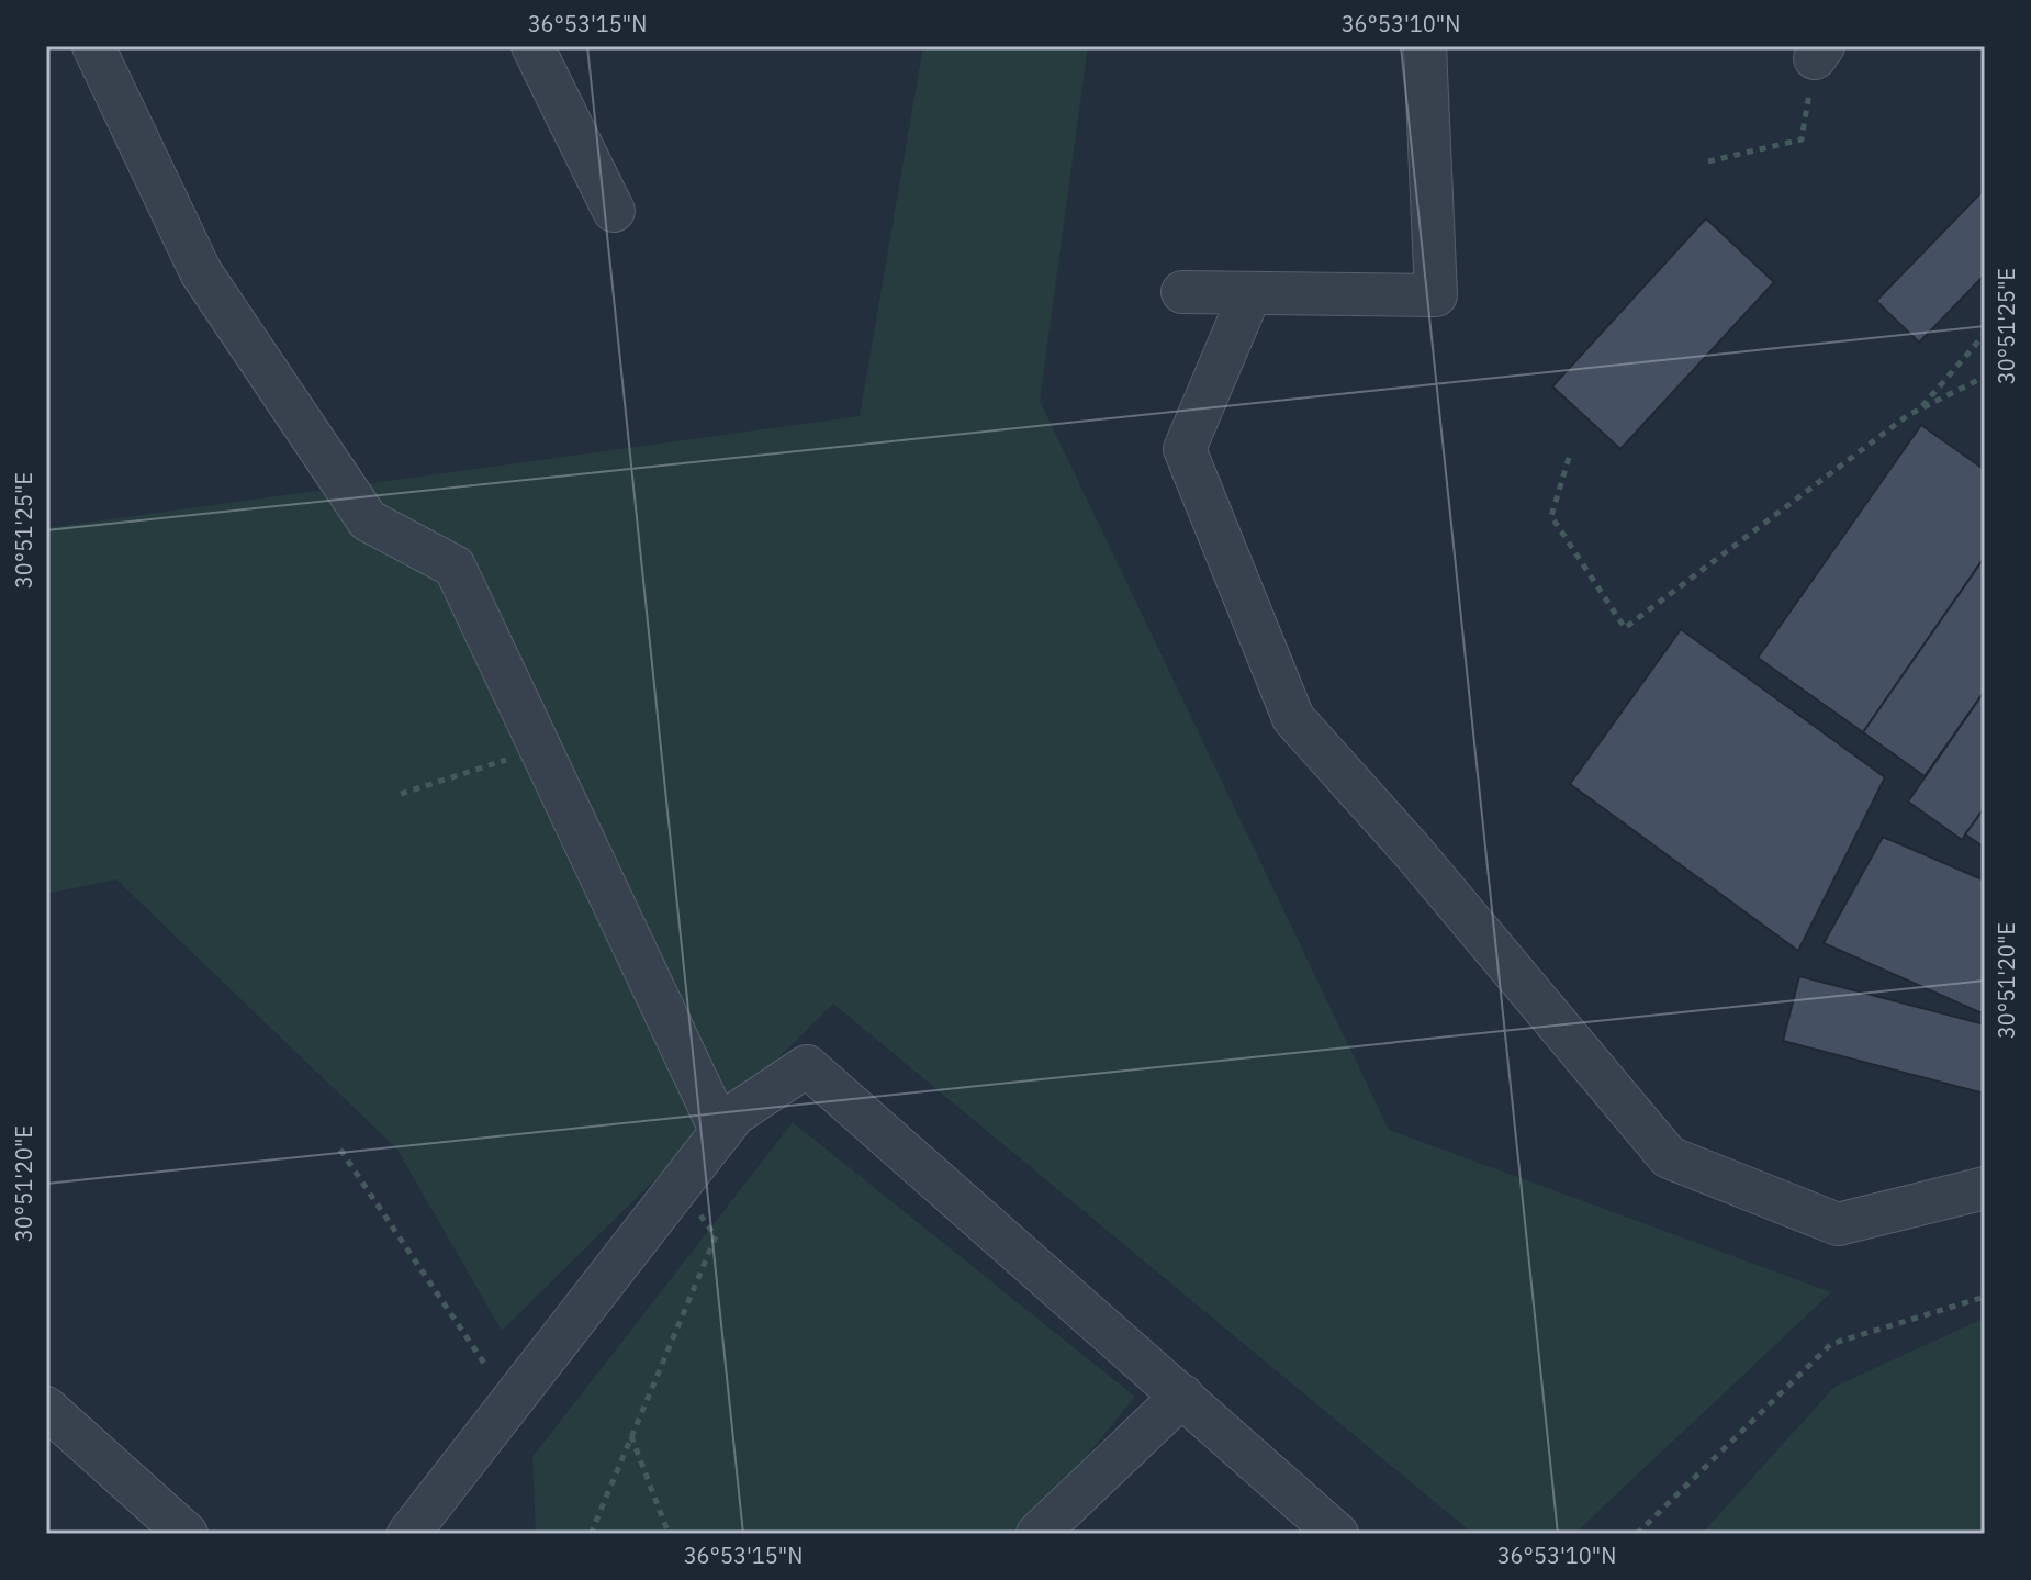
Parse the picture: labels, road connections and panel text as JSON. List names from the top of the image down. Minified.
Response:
{"coordinates":["36°53'15\"N","36°53'10\"N","30°51'25\"E","30°51'20\"E"]}
